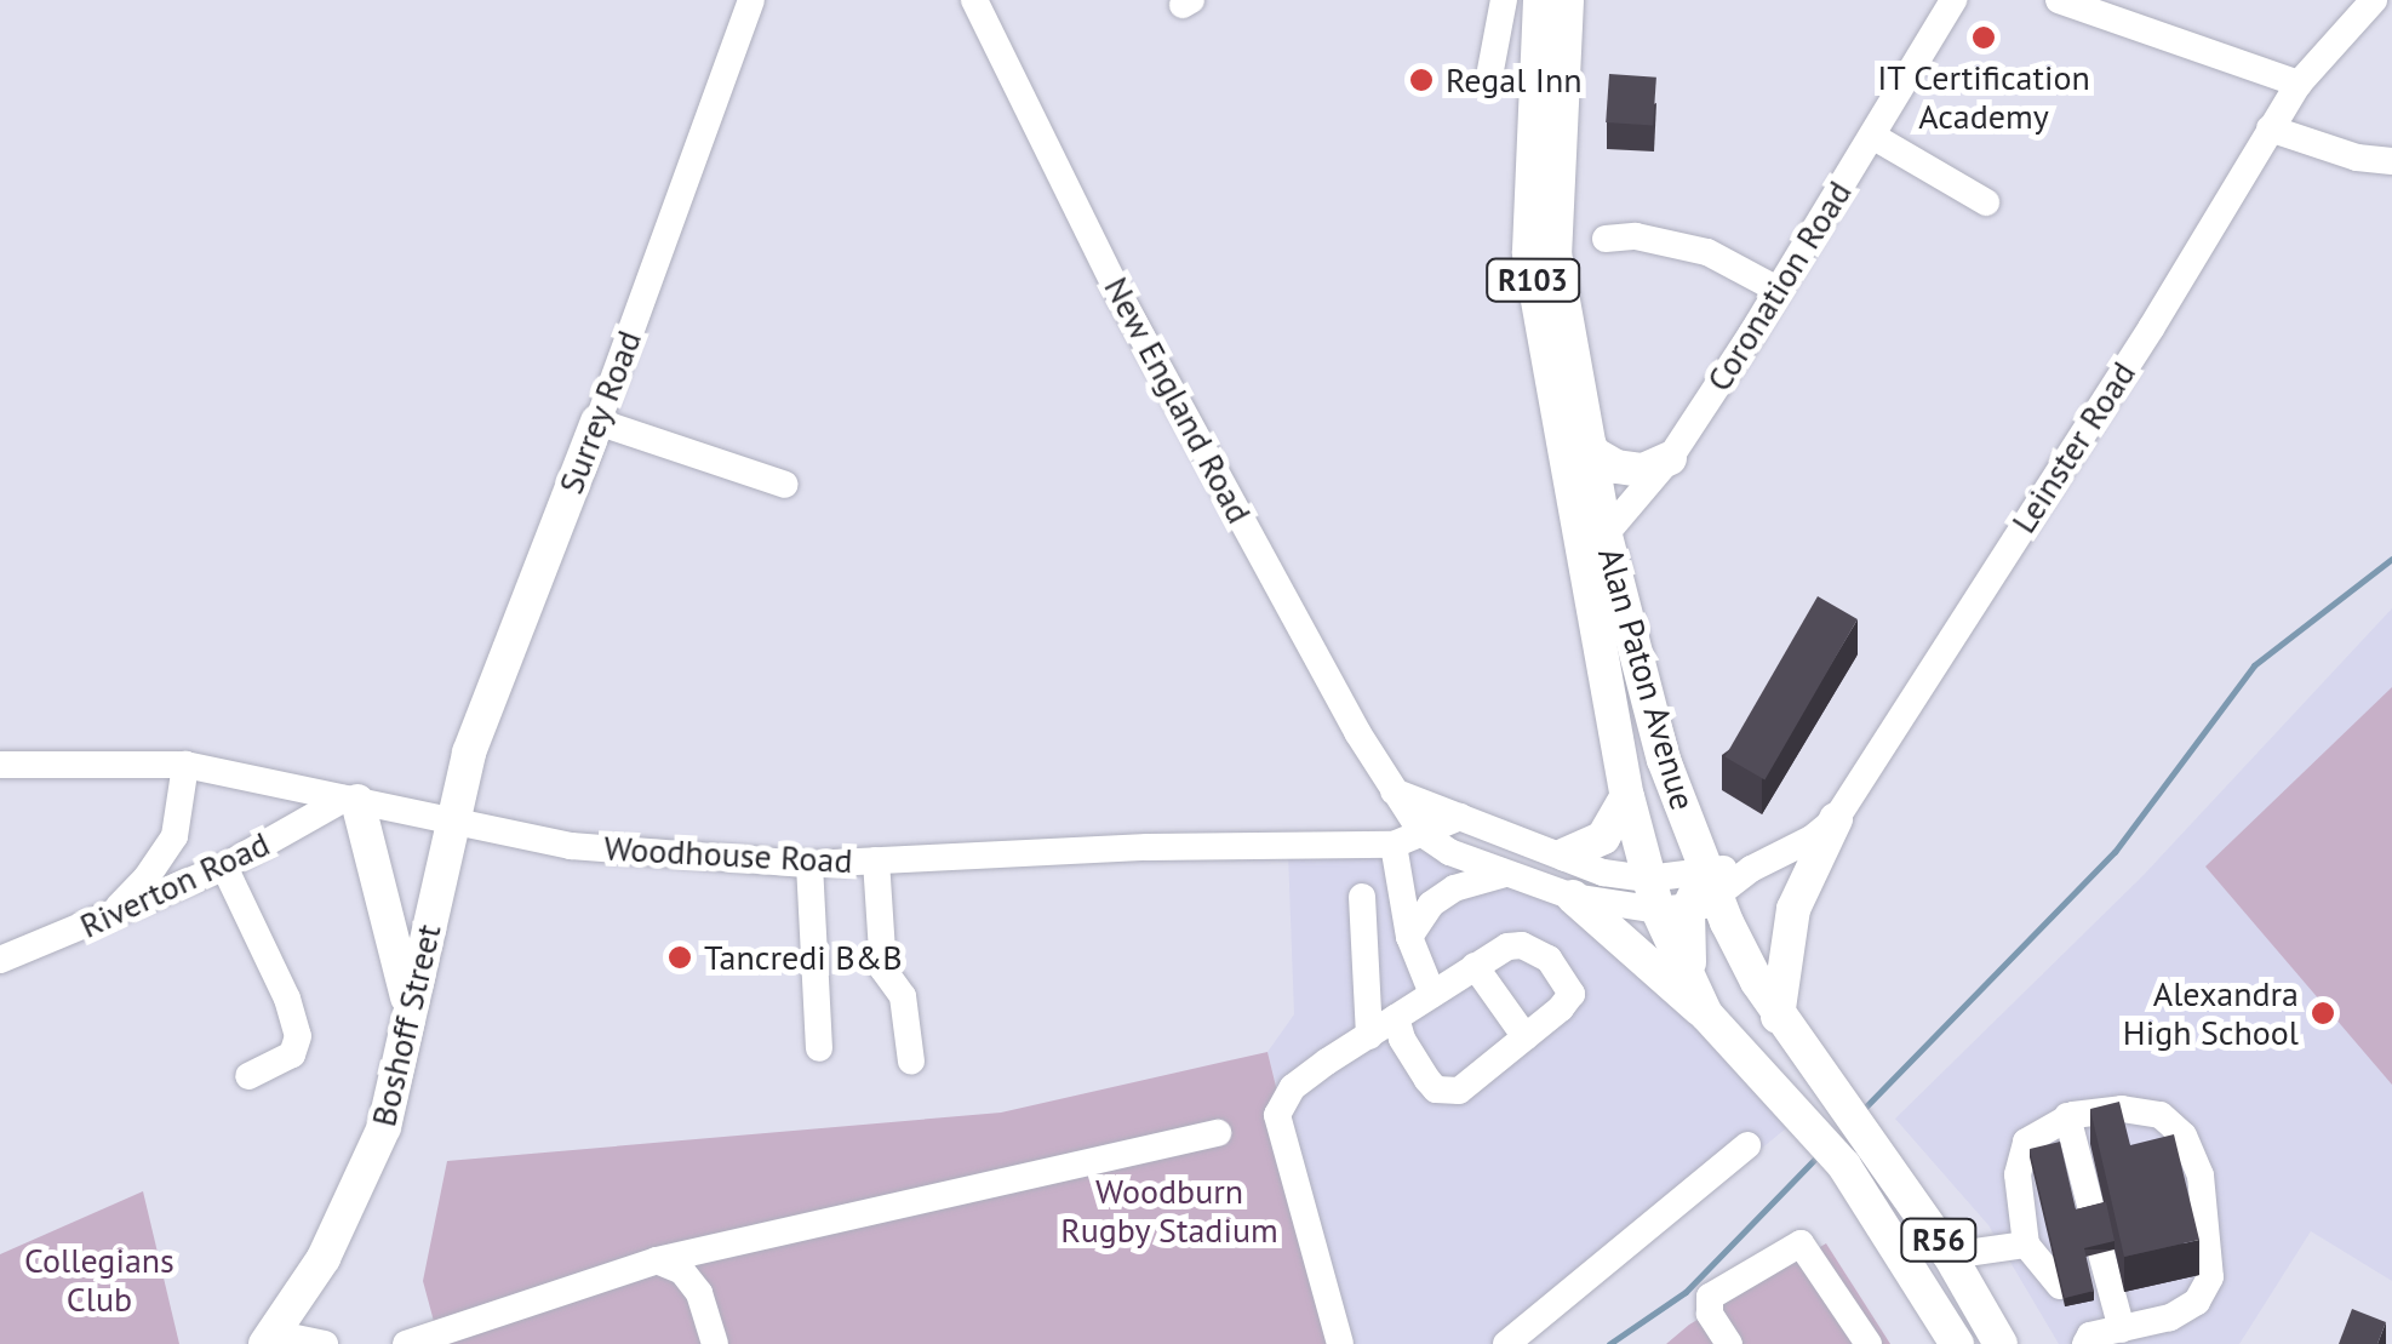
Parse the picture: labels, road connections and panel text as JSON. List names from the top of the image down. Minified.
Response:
{"streets":{"main road":["R103","Surrey Road","Alan Paton Avenue","Boshoff Street","R56"],"street":["Coronation Road","New England Road","Leinster Road","Woodhouse Road","Riverton Road"]},"crossings":[["Coronation Road","Alan Paton Avenue"],["New England Road","Leinster Road"],["New England Road","Alan Paton Avenue"],["New England Road","Woodhouse Road"],["Surrey Road","Woodhouse Road"],["Surrey Road","Boshoff Street"],["Leinster Road","Alan Paton Avenue"],["Woodhouse Road","Riverton Road"],["Woodhouse Road","Boshoff Street"]],"parks":["Woodburn Rugby Stadium","Collegians Club"],"places":["IT Certification Academy","Regal Inn","Tancredi B&B","Alexandra High School"]}
